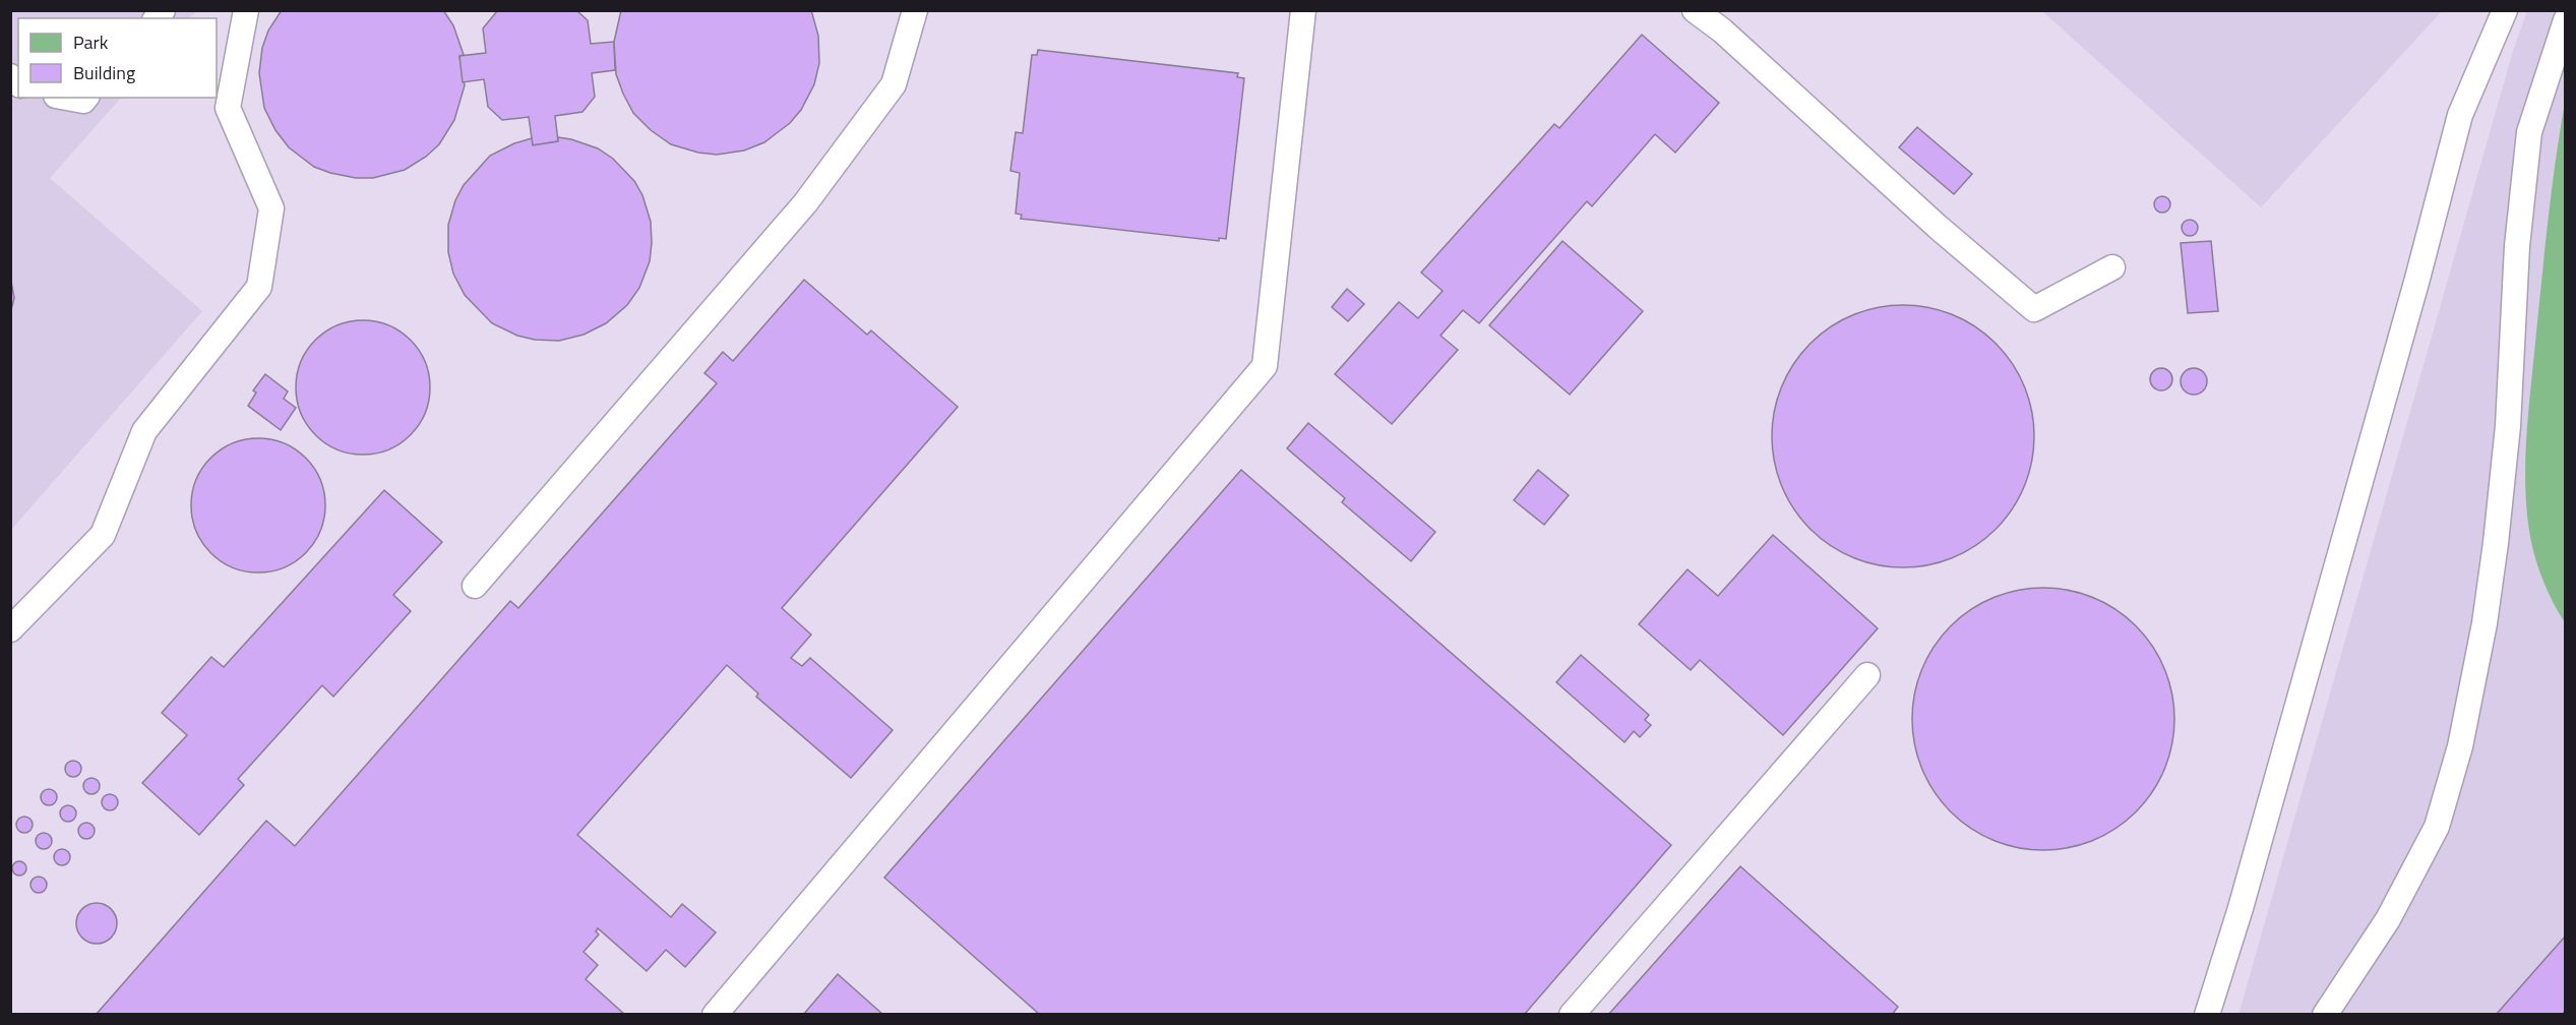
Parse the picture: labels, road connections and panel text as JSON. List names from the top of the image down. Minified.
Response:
{"legend":["Park","Building"]}
